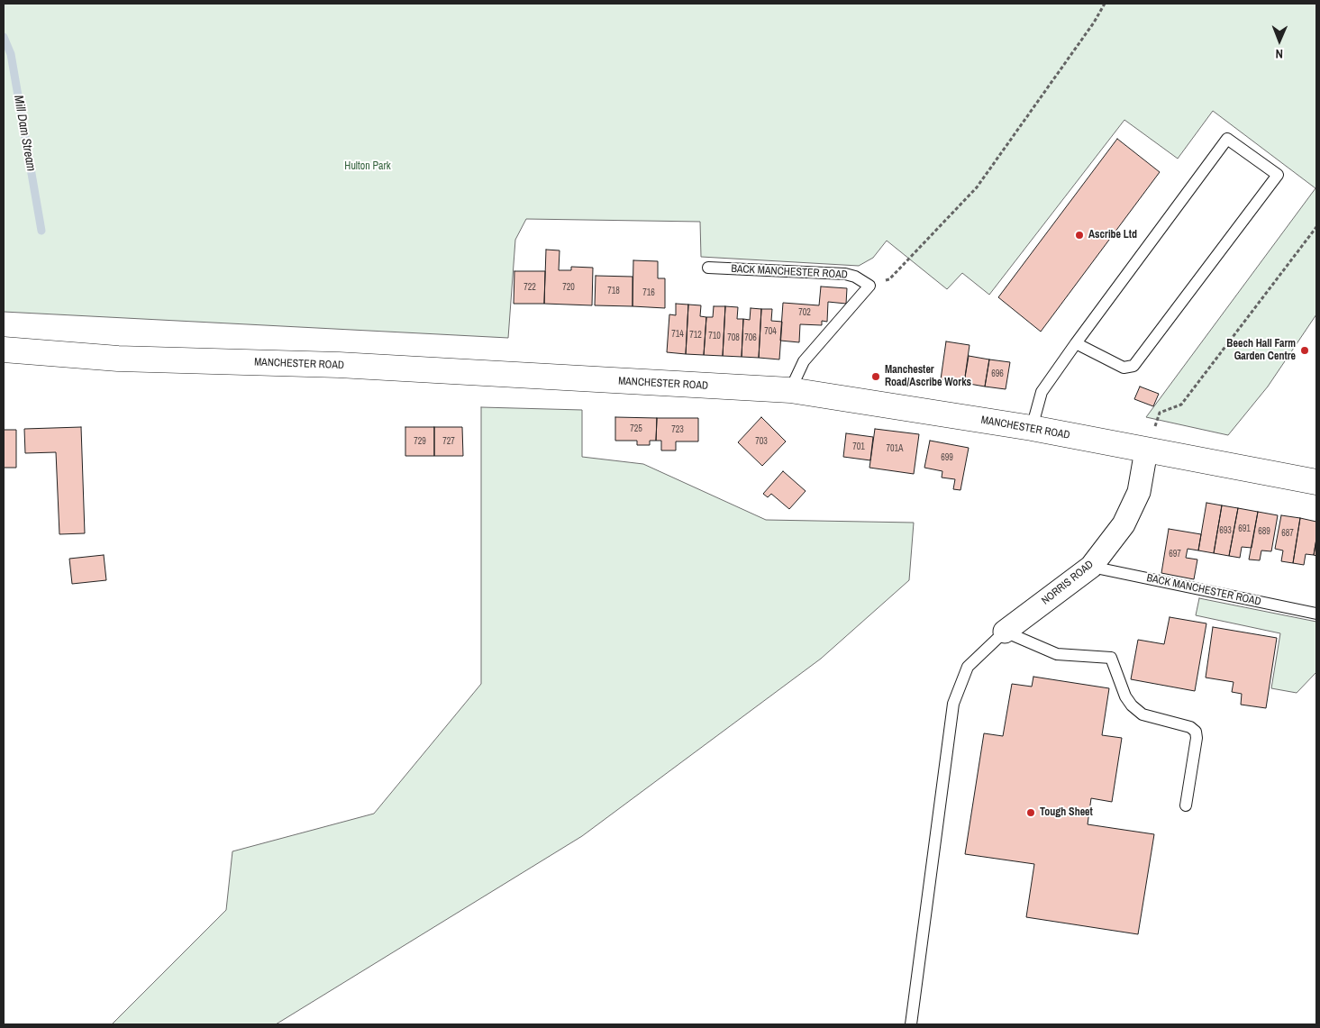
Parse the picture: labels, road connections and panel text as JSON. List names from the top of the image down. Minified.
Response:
{"streets":{"highway":["MANCHESTER ROAD"],"street":["NORRIS ROAD"],"lane":["BACK MANCHESTER ROAD"]},"crossings":[["BACK MANCHESTER ROAD","NORRIS ROAD"],["MANCHESTER ROAD","NORRIS ROAD"]],"water":["Mill Dam Stream"],"parks":["Hulton Park"],"places":["Ascribe Ltd","Beech Hall Farm Garden Centre","Manchester Road/Ascribe Works","Tough Sheet"],"house_numbers":["722","720","718","716","702","704","714","712","710","708","706","696","725","723","729","727","703","701","701A","699","691","693","689","687","697"],"north":"bottom"}
